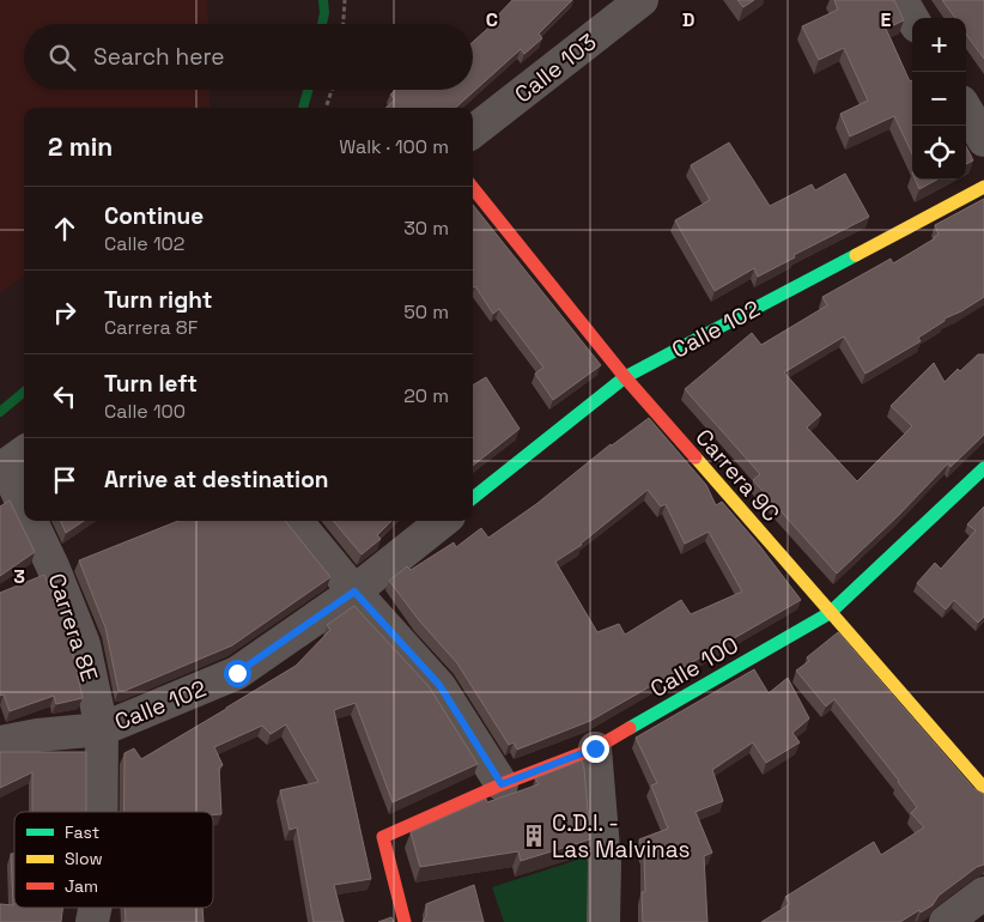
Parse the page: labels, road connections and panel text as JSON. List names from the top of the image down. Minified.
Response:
{"streets":{"street":["Calle 103","Calle 102","Carrera 9C","Carrera 8E","Calle 100"]},"crossings":[["Calle 102","Carrera 9C"],["Calle 102","Carrera 8E"],["Carrera 9C","Calle 100"]],"places":{"building":["C.D.I. - Las Malvinas"]},"legend":["Fast","Slow","Jam"],"page":{"map_buttons":["+","−"],"search":"Search here","heading":["2 min","Walk · 100 m"],"list":[["Continue","Calle 102","30 m"],["Turn right","Carrera 8F","50 m"],["Turn left","Calle 100","20 m"],"Arrive at destination"]},"grid":{"columns":["C","D","E"],"rows":["3"]}}
